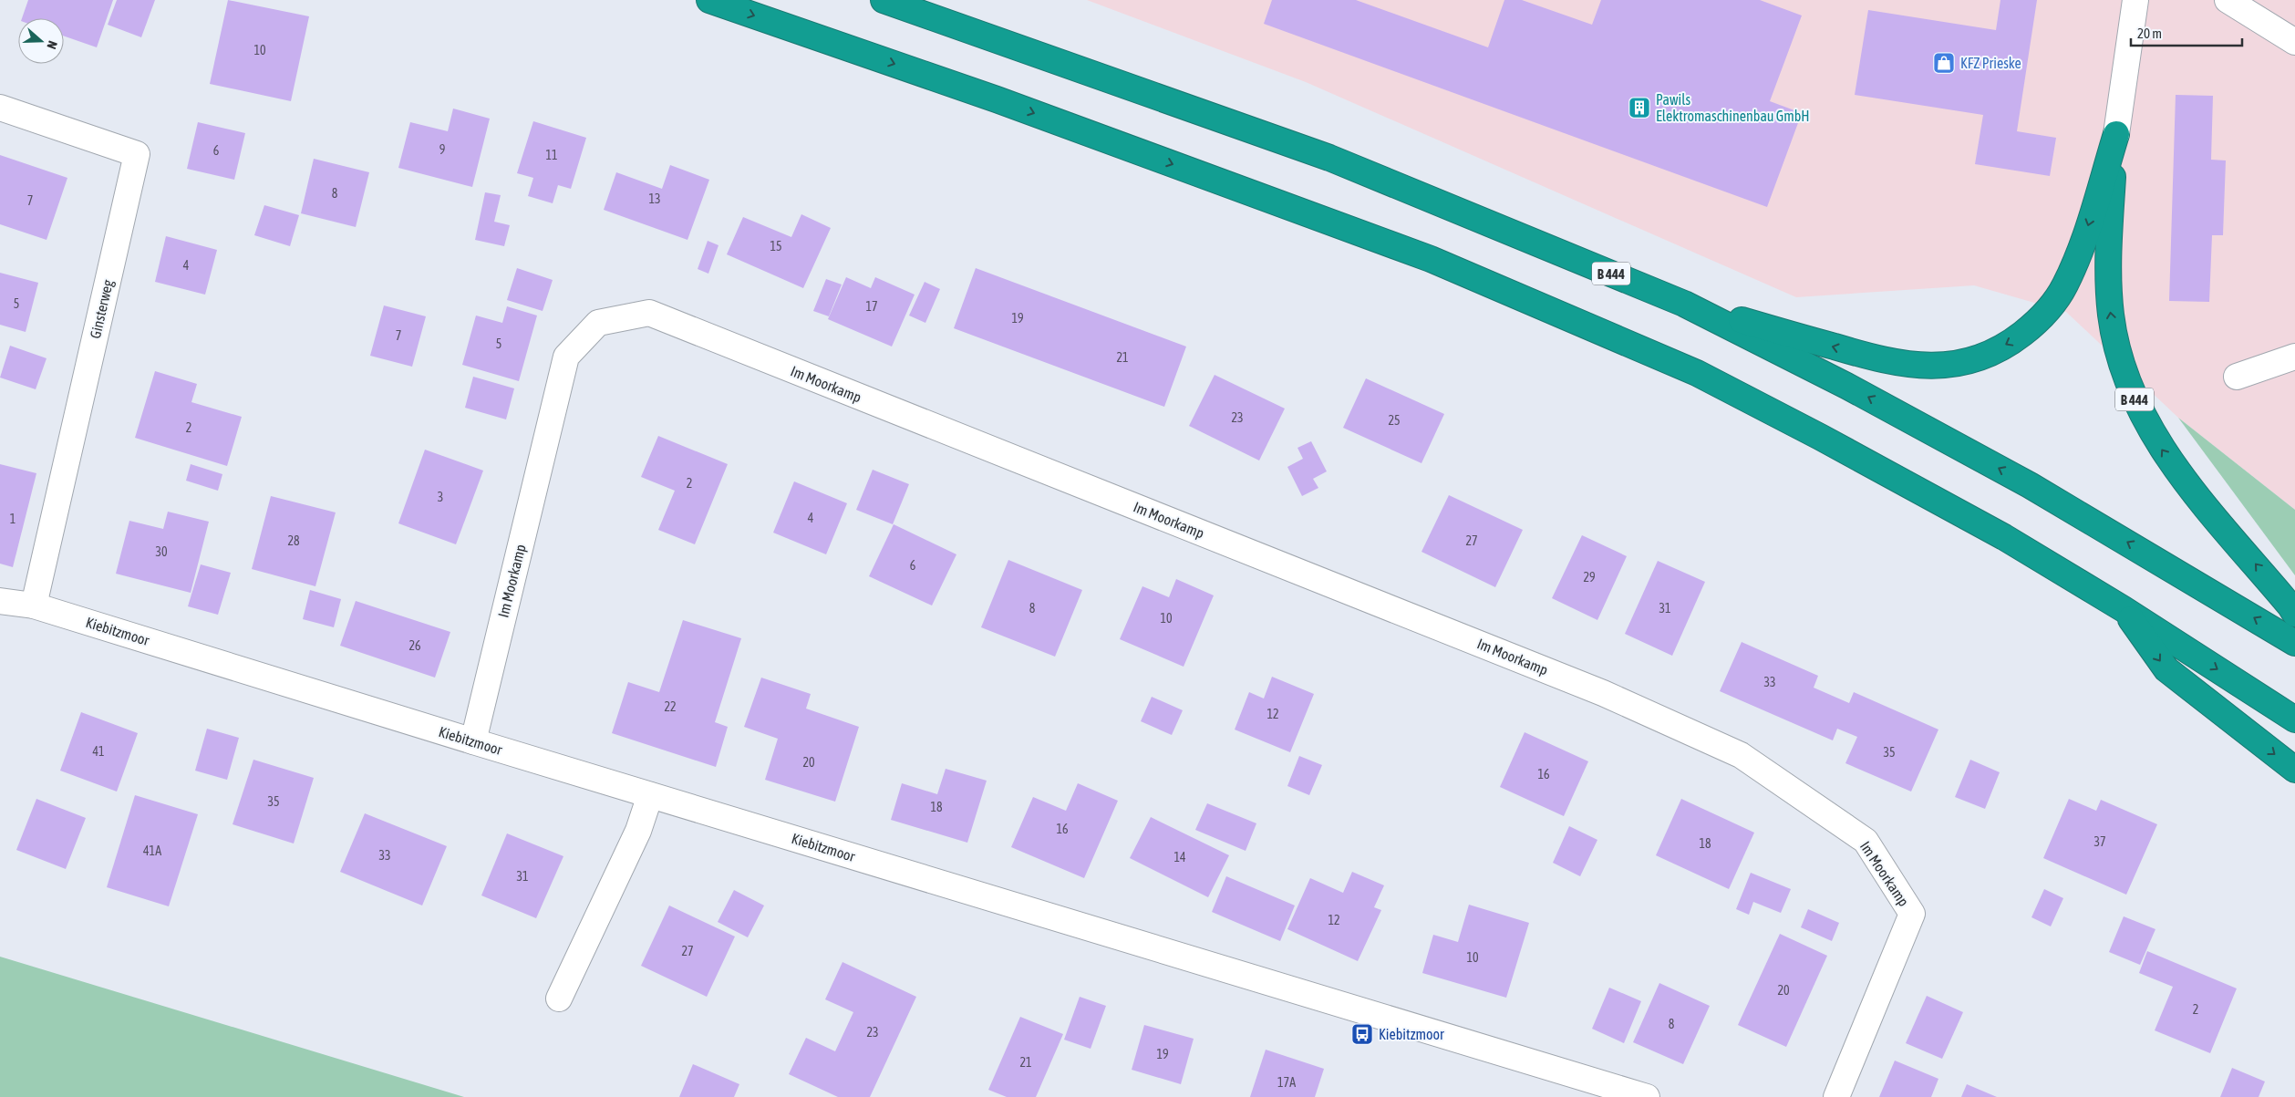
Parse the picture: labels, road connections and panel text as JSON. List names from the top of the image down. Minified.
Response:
{"streets":{"highway":["B 444"],"street":["Ginsterweg","Im Moorkamp","Kiebitzmoor"]},"crossings":[["Ginsterweg","Kiebitzmoor"],["Im Moorkamp","Kiebitzmoor"]],"places":{"shop":["KFZ Prieske"],"building":["Pawils Elektromaschinenbau GmbH"],"bus stop":["Kiebitzmoor"]},"house_numbers":["10","9","6","11","8","13","7","15","4","5","17","19","7","5","21","23","25","2","2","3","4","1","28","27","30","6","29","8","31","10","26","33","22","12","41","35","20","16","35","18","16","37","18","41A","33","14","31","12","27","10","20","2","8","23","19","21","17A"],"scale_bar":"20 m","north":"right"}
